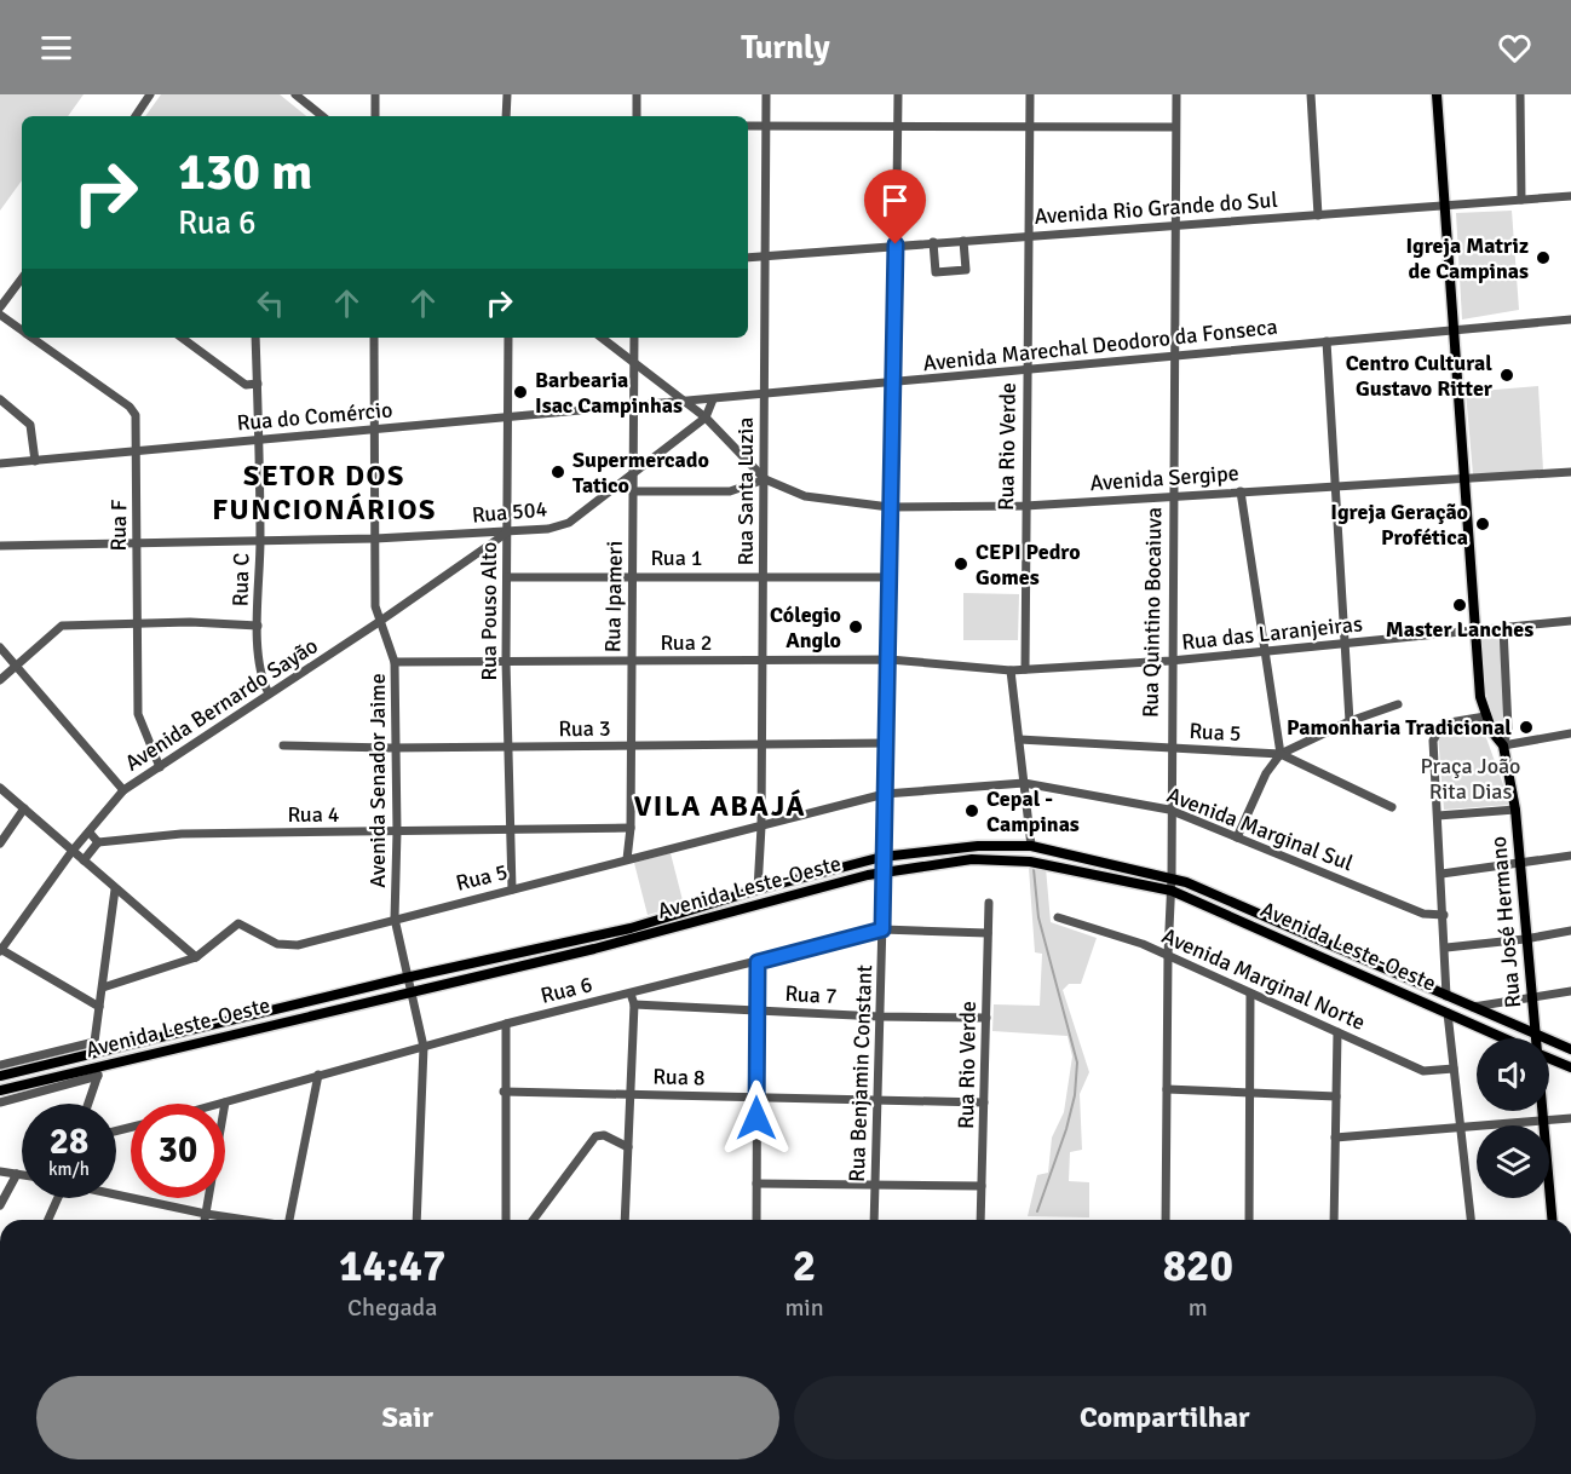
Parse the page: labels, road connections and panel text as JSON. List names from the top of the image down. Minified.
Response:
{"streets":{"main road":["Avenida Leste-Oeste","Rua José Hermano"],"street":["Avenida Rio Grande do Sul","Avenida Marechal Deodoro da Fonseca","Rua do Comércio","Rua Rio Verde","Avenida Sergipe","Rua Santa Luzia","Rua 504","Rua F","Rua 1","Rua C","Rua Ipameri","Rua Pouso Alto","Rua Quintino Bocaiuva","Rua das Laranjeiras","Rua 2","Avenida Bernardo Sayão","Rua 3","Rua 5","Avenida Senador Jaime","Rua 4","Avenida Marginal Sul","Avenida Marginal Norte","Rua 6","Rua 7","Rua Benjamin Constant","Rua 8"]},"crossings":[["Avenida Rio Grande do Sul","Rua Rio Verde"],["Avenida Rio Grande do Sul","Rua Santa Luzia"],["Avenida Rio Grande do Sul","Rua Quintino Bocaiuva"],["Avenida Rio Grande do Sul","Rua José Hermano"],["Avenida Rio Grande do Sul","Rua Benjamin Constant"],["Avenida Marechal Deodoro da Fonseca","Rua do Comércio"],["Avenida Marechal Deodoro da Fonseca","Rua Rio Verde"],["Avenida Marechal Deodoro da Fonseca","Rua Santa Luzia"],["Avenida Marechal Deodoro da Fonseca","Rua Ipameri"],["Avenida Marechal Deodoro da Fonseca","Rua Quintino Bocaiuva"],["Avenida Marechal Deodoro da Fonseca","Rua José Hermano"],["Avenida Marechal Deodoro da Fonseca","Rua Benjamin Constant"],["Rua do Comércio","Rua F"],["Rua do Comércio","Rua C"],["Rua do Comércio","Rua Ipameri"],["Rua do Comércio","Rua Pouso Alto"],["Rua do Comércio","Avenida Senador Jaime"],["Rua Rio Verde","Avenida Sergipe"],["Rua Rio Verde","Rua das Laranjeiras"],["Rua Rio Verde","Rua 6"],["Rua Rio Verde","Rua 7"],["Rua Rio Verde","Rua 8"],["Avenida Sergipe","Rua Santa Luzia"],["Avenida Sergipe","Rua Quintino Bocaiuva"],["Avenida Sergipe","Rua José Hermano"],["Avenida Sergipe","Rua Benjamin Constant"],["Rua Santa Luzia","Rua 1"],["Rua Santa Luzia","Rua 2"],["Rua Santa Luzia","Rua 3"],["Rua Santa Luzia","Rua 5"],["Rua Santa Luzia","Avenida Leste-Oeste"],["Rua 504","Rua F"],["Rua 504","Rua C"],["Rua 504","Rua Ipameri"],["Rua 504","Rua Pouso Alto"],["Rua 504","Avenida Bernardo Sayão"],["Rua 504","Avenida Senador Jaime"],["Rua F","Avenida Bernardo Sayão"],["Rua 1","Rua Ipameri"],["Rua 1","Rua Pouso Alto"],["Rua 1","Rua Benjamin Constant"],["Rua C","Avenida Bernardo Sayão"],["Rua Ipameri","Rua 2"],["Rua Ipameri","Rua 3"],["Rua Ipameri","Rua 5"],["Rua Ipameri","Rua 4"],["Rua Pouso Alto","Rua 2"],["Rua Pouso Alto","Avenida Bernardo Sayão"],["Rua Pouso Alto","Rua 3"],["Rua Pouso Alto","Rua 5"],["Rua Pouso Alto","Rua 4"],["Rua Quintino Bocaiuva","Rua das Laranjeiras"],["Rua Quintino Bocaiuva","Rua 5"],["Rua Quintino Bocaiuva","Avenida Marginal Sul"],["Rua Quintino Bocaiuva","Avenida Leste-Oeste"],["Rua Quintino Bocaiuva","Avenida Marginal Norte"],["Rua das Laranjeiras","Rua 2"],["Rua das Laranjeiras","Rua José Hermano"],["Rua das Laranjeiras","Rua Benjamin Constant"],["Rua 2","Avenida Senador Jaime"],["Rua 2","Rua Benjamin Constant"],["Avenida Bernardo Sayão","Avenida Senador Jaime"],["Rua 3","Avenida Senador Jaime"],["Rua 3","Rua Benjamin Constant"],["Rua 5","Avenida Senador Jaime"],["Rua 5","Avenida Marginal Sul"],["Rua 5","Rua Benjamin Constant"],["Avenida Senador Jaime","Rua 4"],["Avenida Senador Jaime","Avenida Leste-Oeste"],["Avenida Senador Jaime","Rua 6"],["Avenida Marginal Sul","Rua Benjamin Constant"],["Avenida Leste-Oeste","Rua José Hermano"],["Avenida Leste-Oeste","Rua Benjamin Constant"],["Rua 6","Rua Benjamin Constant"],["Rua 7","Rua Benjamin Constant"],["Rua Benjamin Constant","Rua 8"]],"districts":["SETOR DOS FUNCIONÁRIOS","VILA ABAJÁ"],"parks":["Praça João Rita Dias"],"places":["Igreja Matriz de Campinas","Centro Cultural Gustavo Ritter","Barbearia Isac Campinhas","Supermercado Tatico","Igreja Geração Profética","CEPI Pedro Gomes","Master Lanches","Cólegio Anglo","Pamonharia Tradicional","Cepal - Campinas"],"page":{"header":"Turnly","turn":["130 m","Rua 6"],"speed":"28 km/h","limit":"30","eta":["14:47","Chegada","2","min","820","m"],"buttons":["Sair","Compartilhar"]}}
